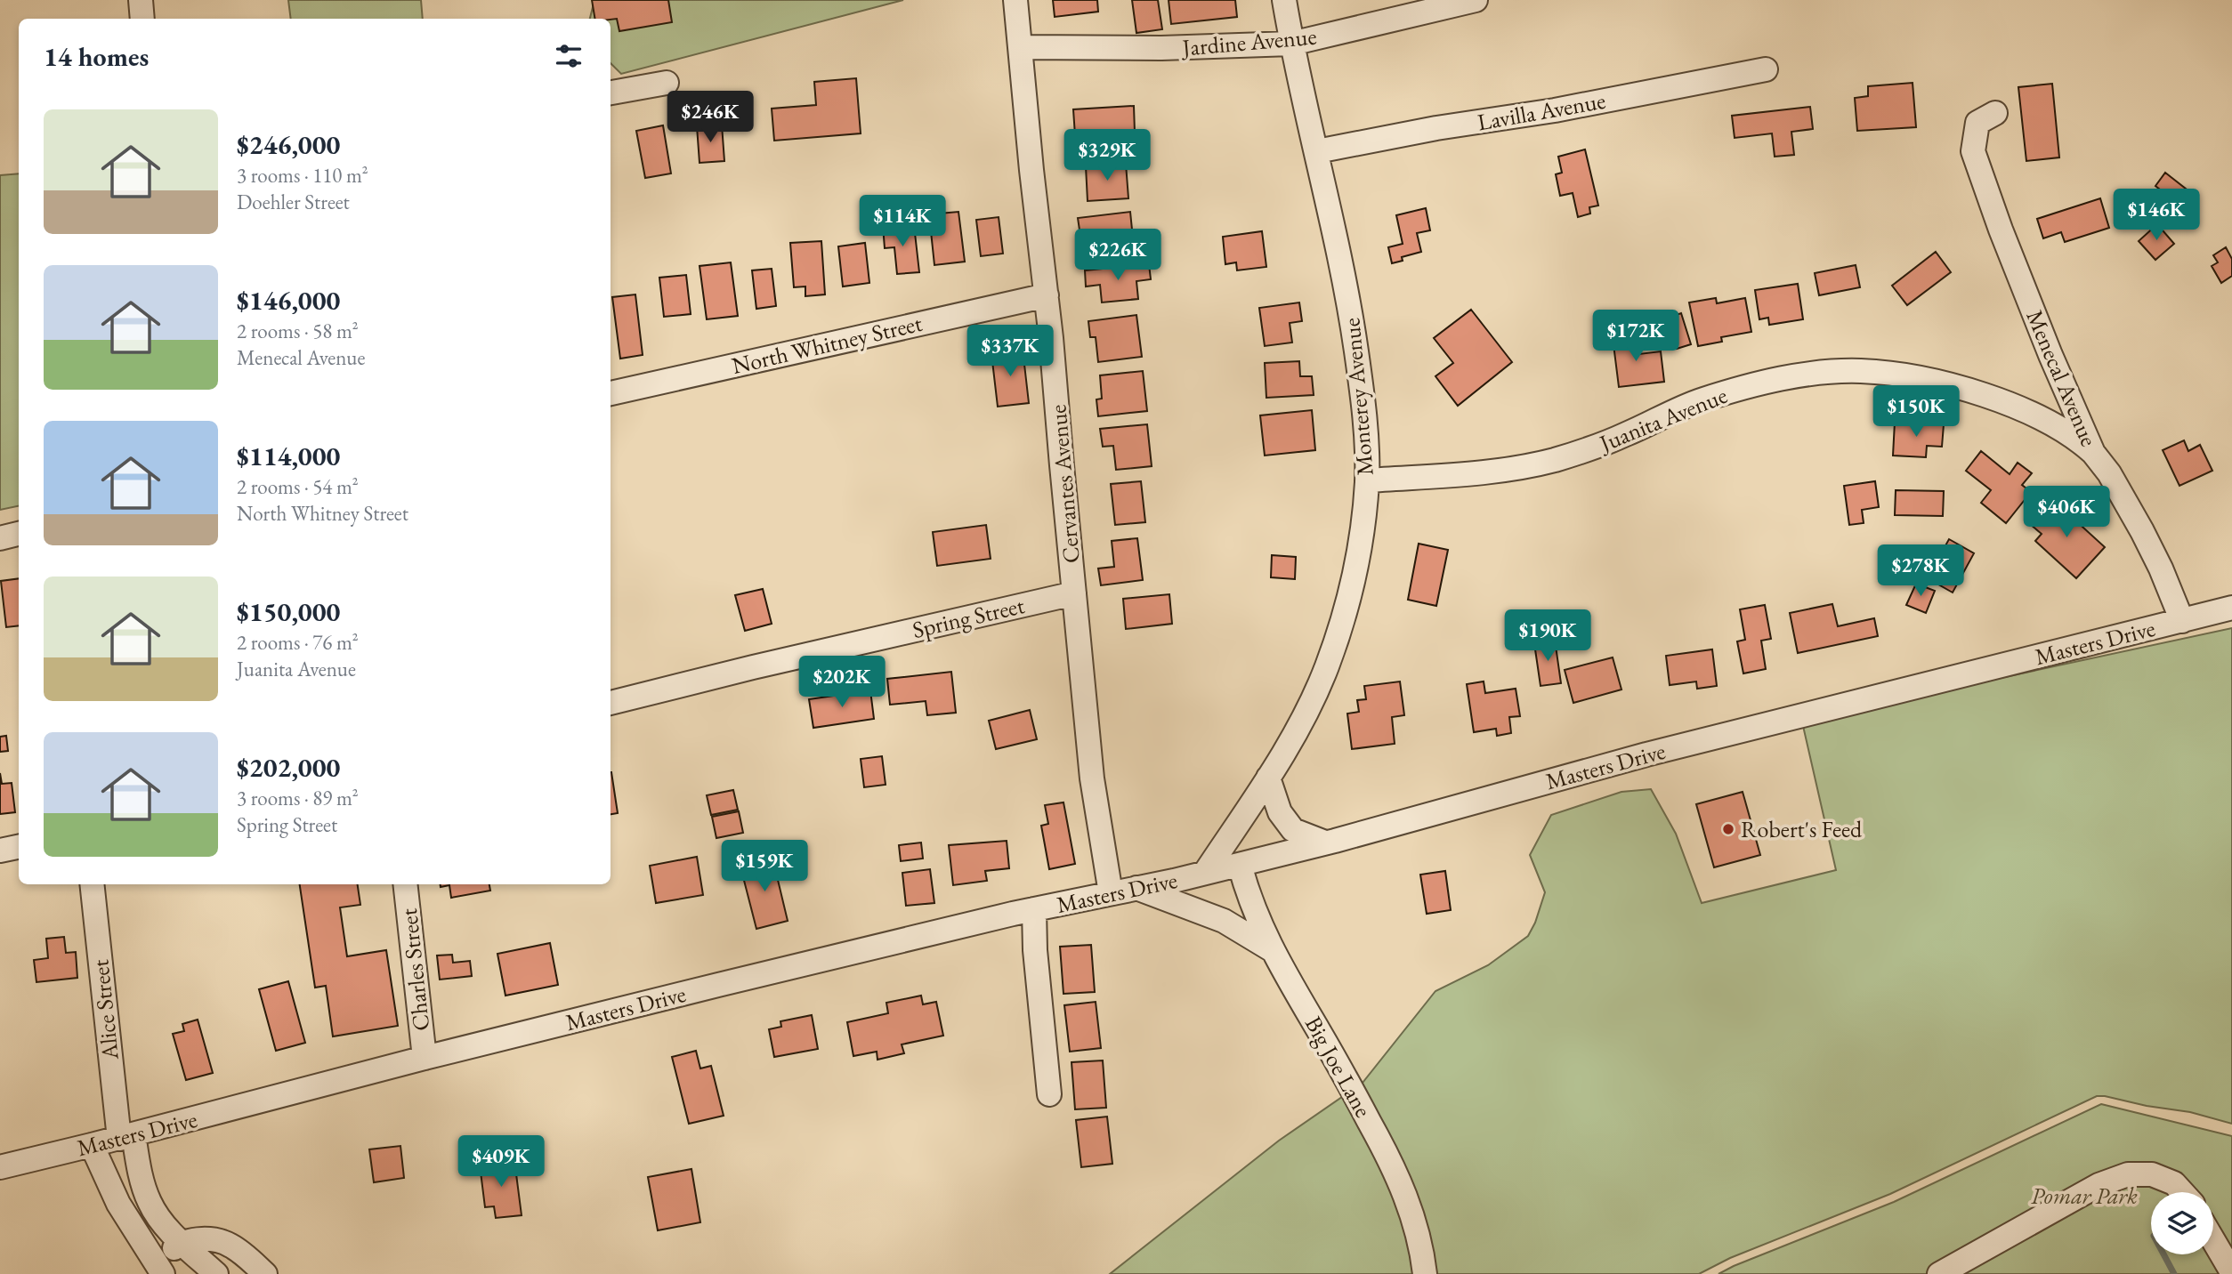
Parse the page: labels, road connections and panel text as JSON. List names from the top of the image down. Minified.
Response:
{"streets":{"street":["Jardine Avenue","Lavilla Avenue","North Whitney Street","Menecal Avenue","Monterey Avenue","Juanita Avenue","Cervantes Avenue","Spring Street","Masters Drive","Charles Street","Alice Street","Big Joe Lane"]},"crossings":[["Jardine Avenue","Monterey Avenue"],["Jardine Avenue","Cervantes Avenue"],["Lavilla Avenue","Monterey Avenue"],["North Whitney Street","Cervantes Avenue"],["Menecal Avenue","Juanita Avenue"],["Menecal Avenue","Masters Drive"],["Monterey Avenue","Juanita Avenue"],["Monterey Avenue","Masters Drive"],["Cervantes Avenue","Spring Street"],["Cervantes Avenue","Masters Drive"],["Masters Drive","Charles Street"],["Masters Drive","Alice Street"],["Masters Drive","Big Joe Lane"]],"parks":["Pomar Park"],"places":["Robert's Feed"],"page":{"heading":"14 homes","price":["$246K","$329K","$146K","$114K","$226K","$172K","$337K","$150K","$406K","$278K","$190K","$202K","$159K","$409K"],"list":[{"name":"$246,000","note":"3 rooms · 110 m² · Doehler Street"},{"name":"$146,000","note":"2 rooms · 58 m² · Menecal Avenue"},{"name":"$114,000","note":"2 rooms · 54 m² · North Whitney Street"},{"name":"$150,000","note":"2 rooms · 76 m² · Juanita Avenue"},{"name":"$202,000","note":"3 rooms · 89 m² · Spring Street"}]}}
